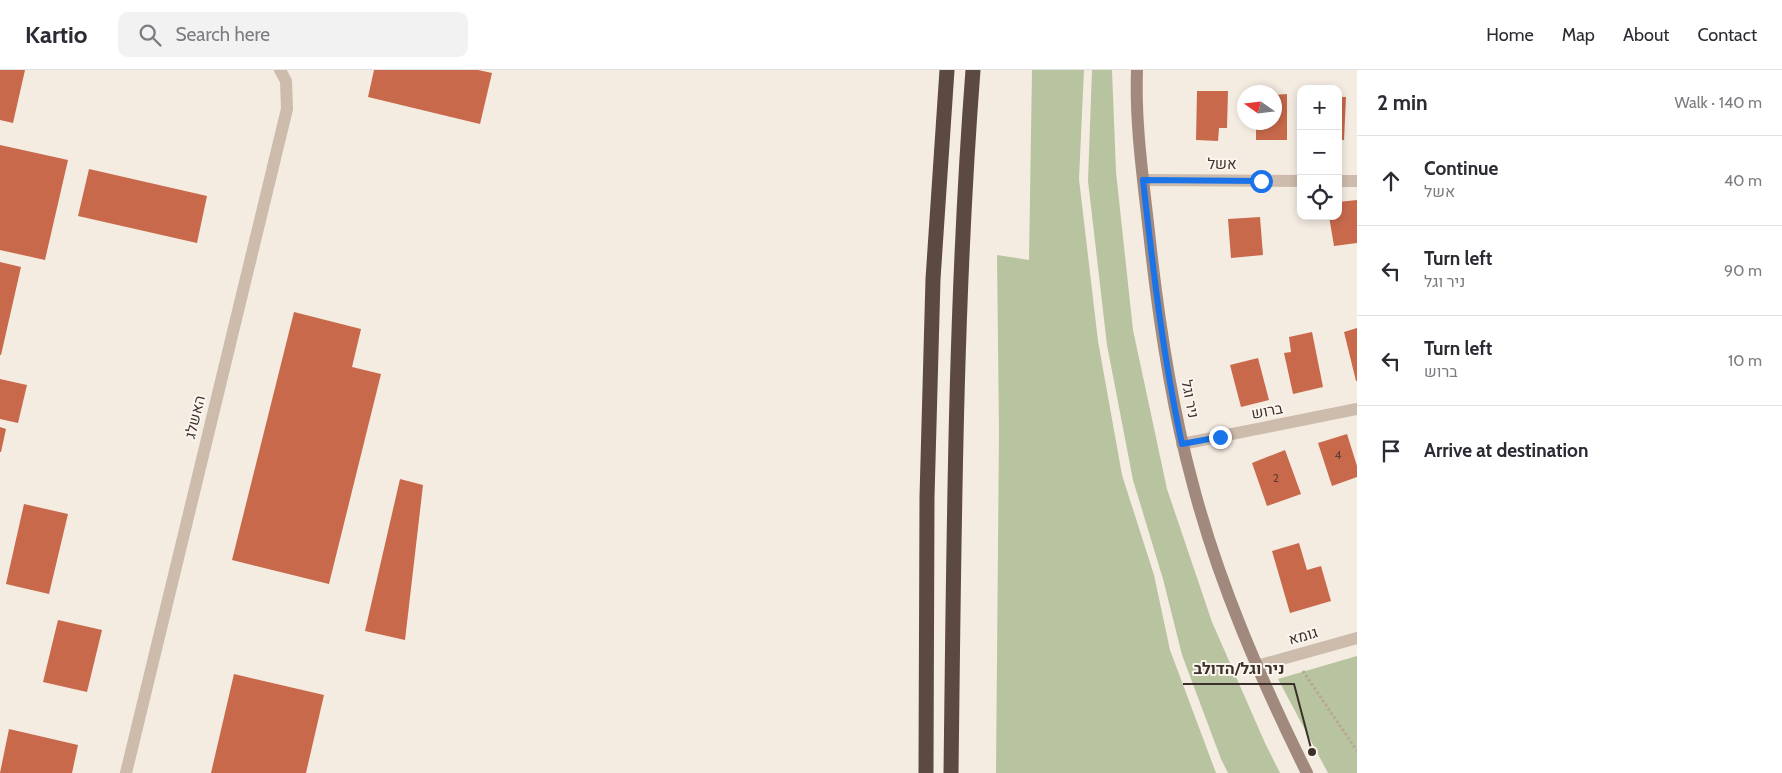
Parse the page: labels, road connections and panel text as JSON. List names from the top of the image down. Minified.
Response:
{"streets":{"street":["אשל","ניר וגל","ברוש","האשלג","גומא"]},"crossings":[["אשל","ניר וגל"],["ניר וגל","ברוש"],["ניר וגל","גומא"]],"places":["ניר וגל/הדולב"],"house_numbers":["4","2"],"north":"left","page":{"header":"Kartio","search":"Search here","nav":["Home","Map","About","Contact"],"heading":["2 min","Walk · 140 m"],"map_buttons":["+","−"],"list":[["Continue","אשל","40 m"],["Turn left","ניר וגל","90 m"],["Turn left","ברוש","10 m"],"Arrive at destination"]}}
